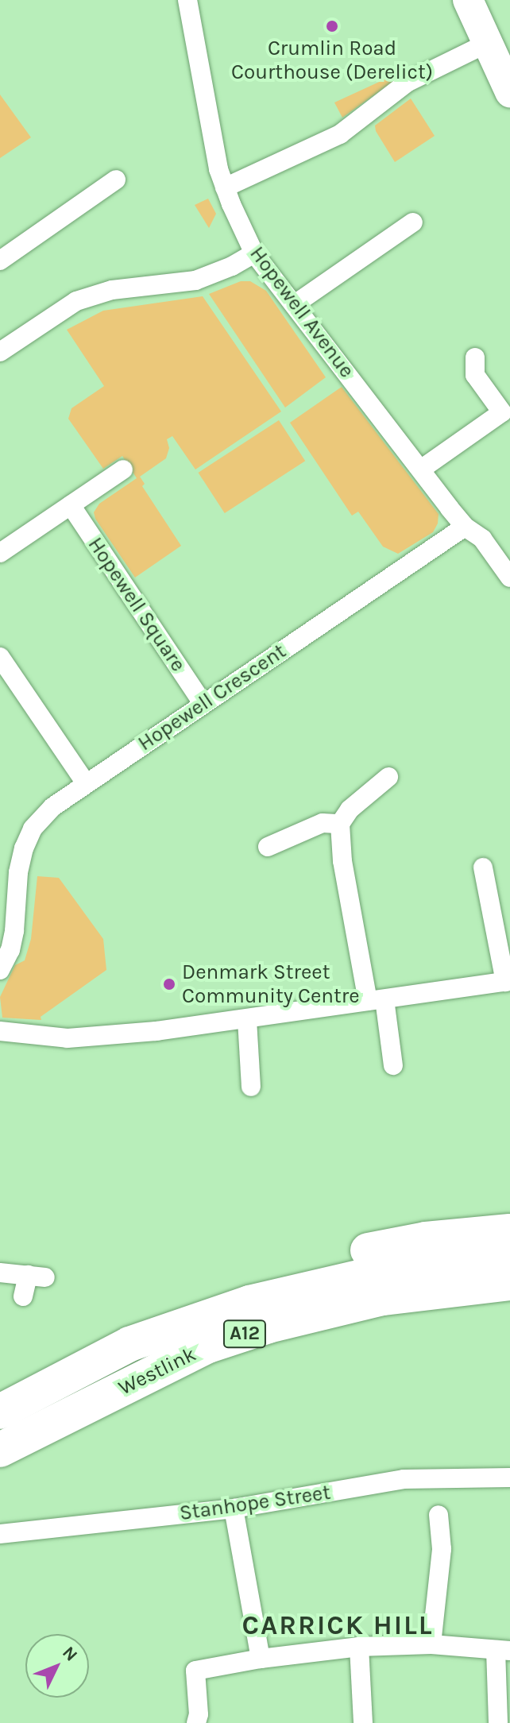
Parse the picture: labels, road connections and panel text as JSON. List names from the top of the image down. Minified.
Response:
{"streets":{"highway":["A12","Westlink"],"street":["Hopewell Avenue","Hopewell Square","Hopewell Crescent","Stanhope Street"]},"crossings":[["Hopewell Avenue","Hopewell Crescent"],["Hopewell Square","Hopewell Crescent"]],"districts":["CARRICK HILL"],"places":["Crumlin Road Courthouse (Derelict)","Denmark Street Community Centre"],"north":"top right"}
